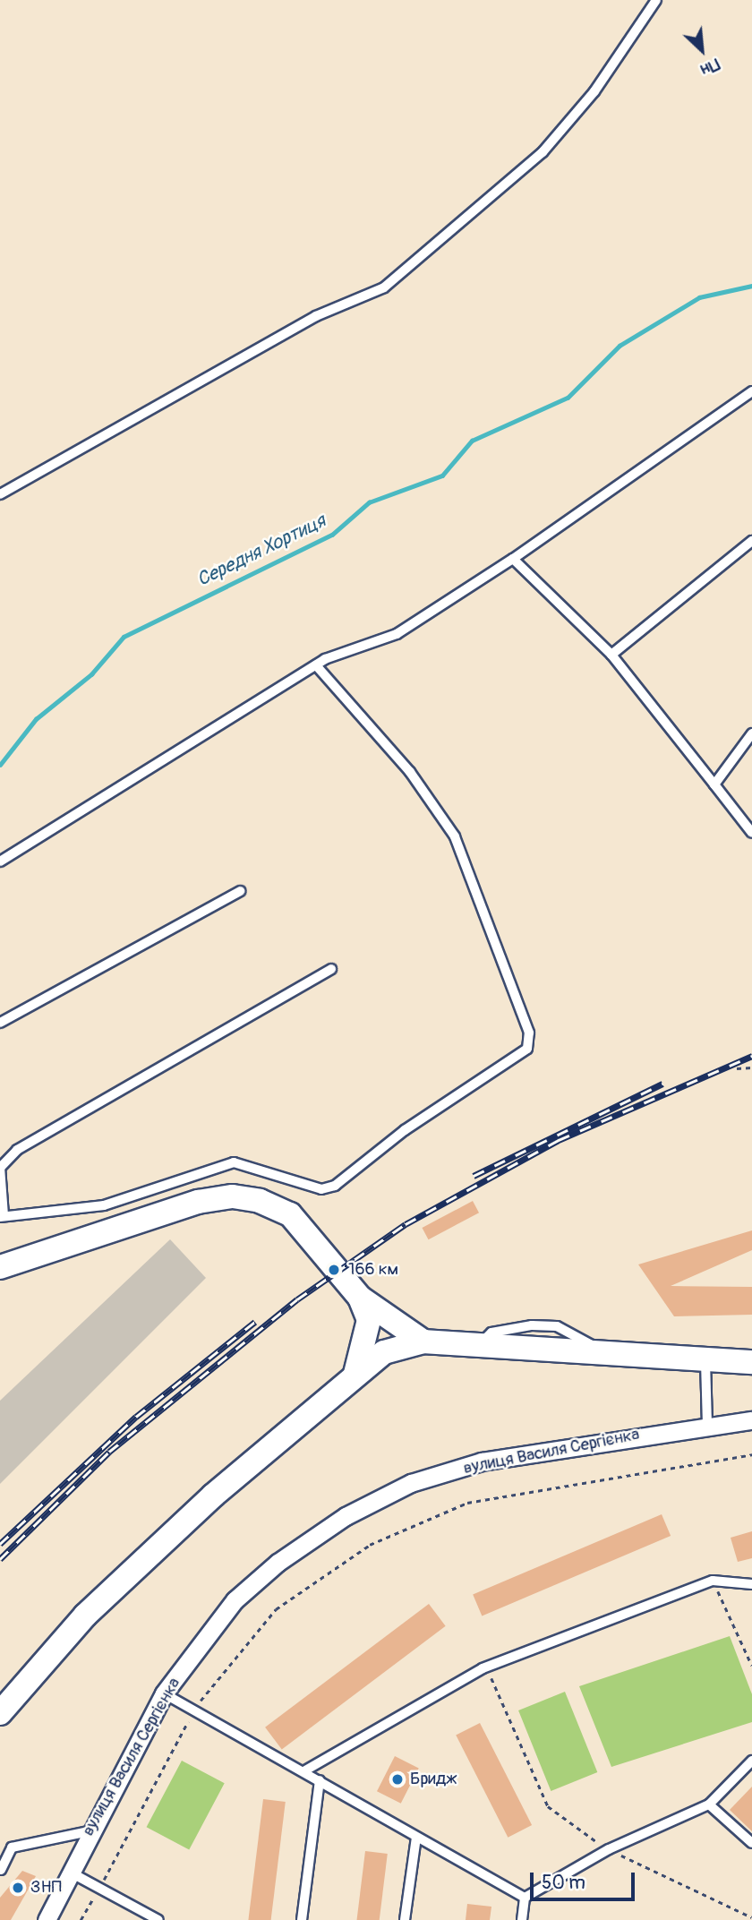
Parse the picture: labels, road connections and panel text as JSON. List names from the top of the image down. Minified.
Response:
{"streets":{"street":["вулиця Василя Сергієнка"]},"water":["Середня Хортиця"],"places":["166 км","Бридж","ЗНП"],"scale_bar":"50 m","north":"bottom right"}
